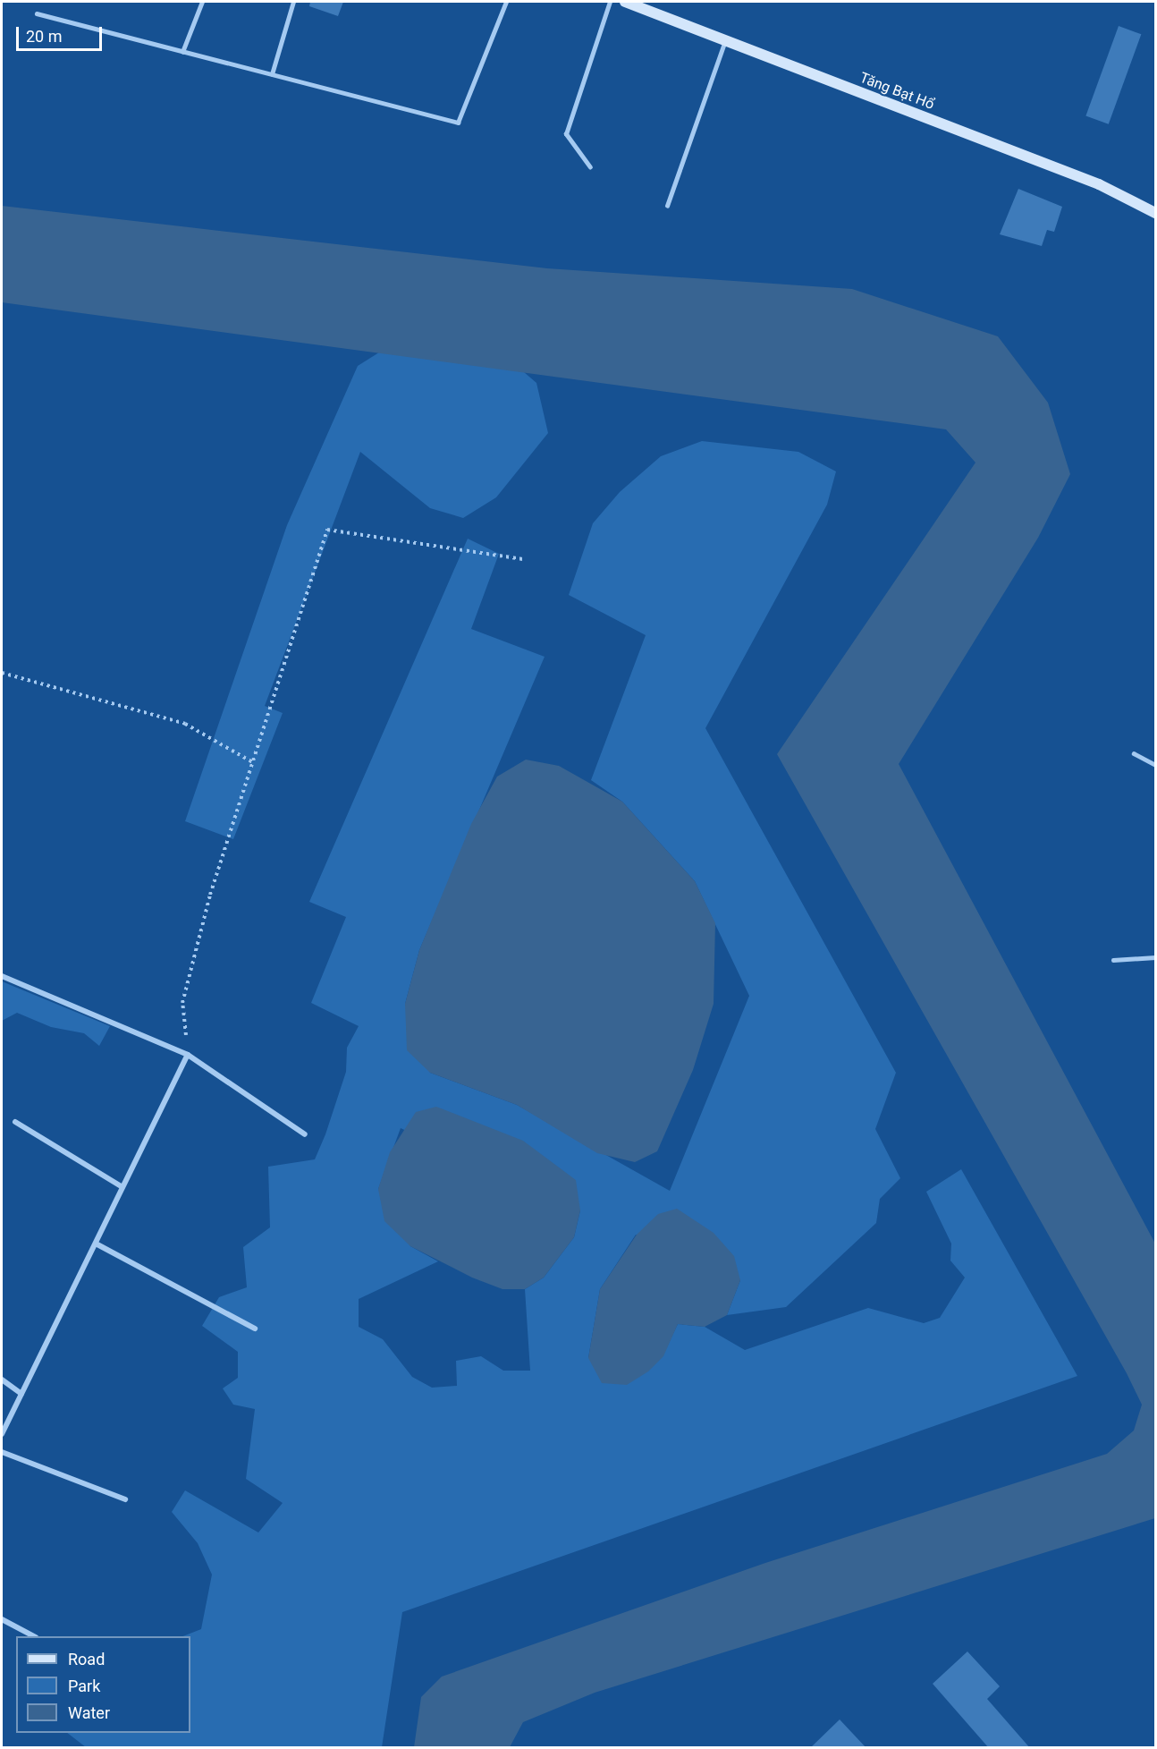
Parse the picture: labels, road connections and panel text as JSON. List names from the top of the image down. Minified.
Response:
{"streets":{"main road":["Tăng Bạt Hổ"]},"legend":["Road","Park","Water"],"scale_bar":"20 m"}
